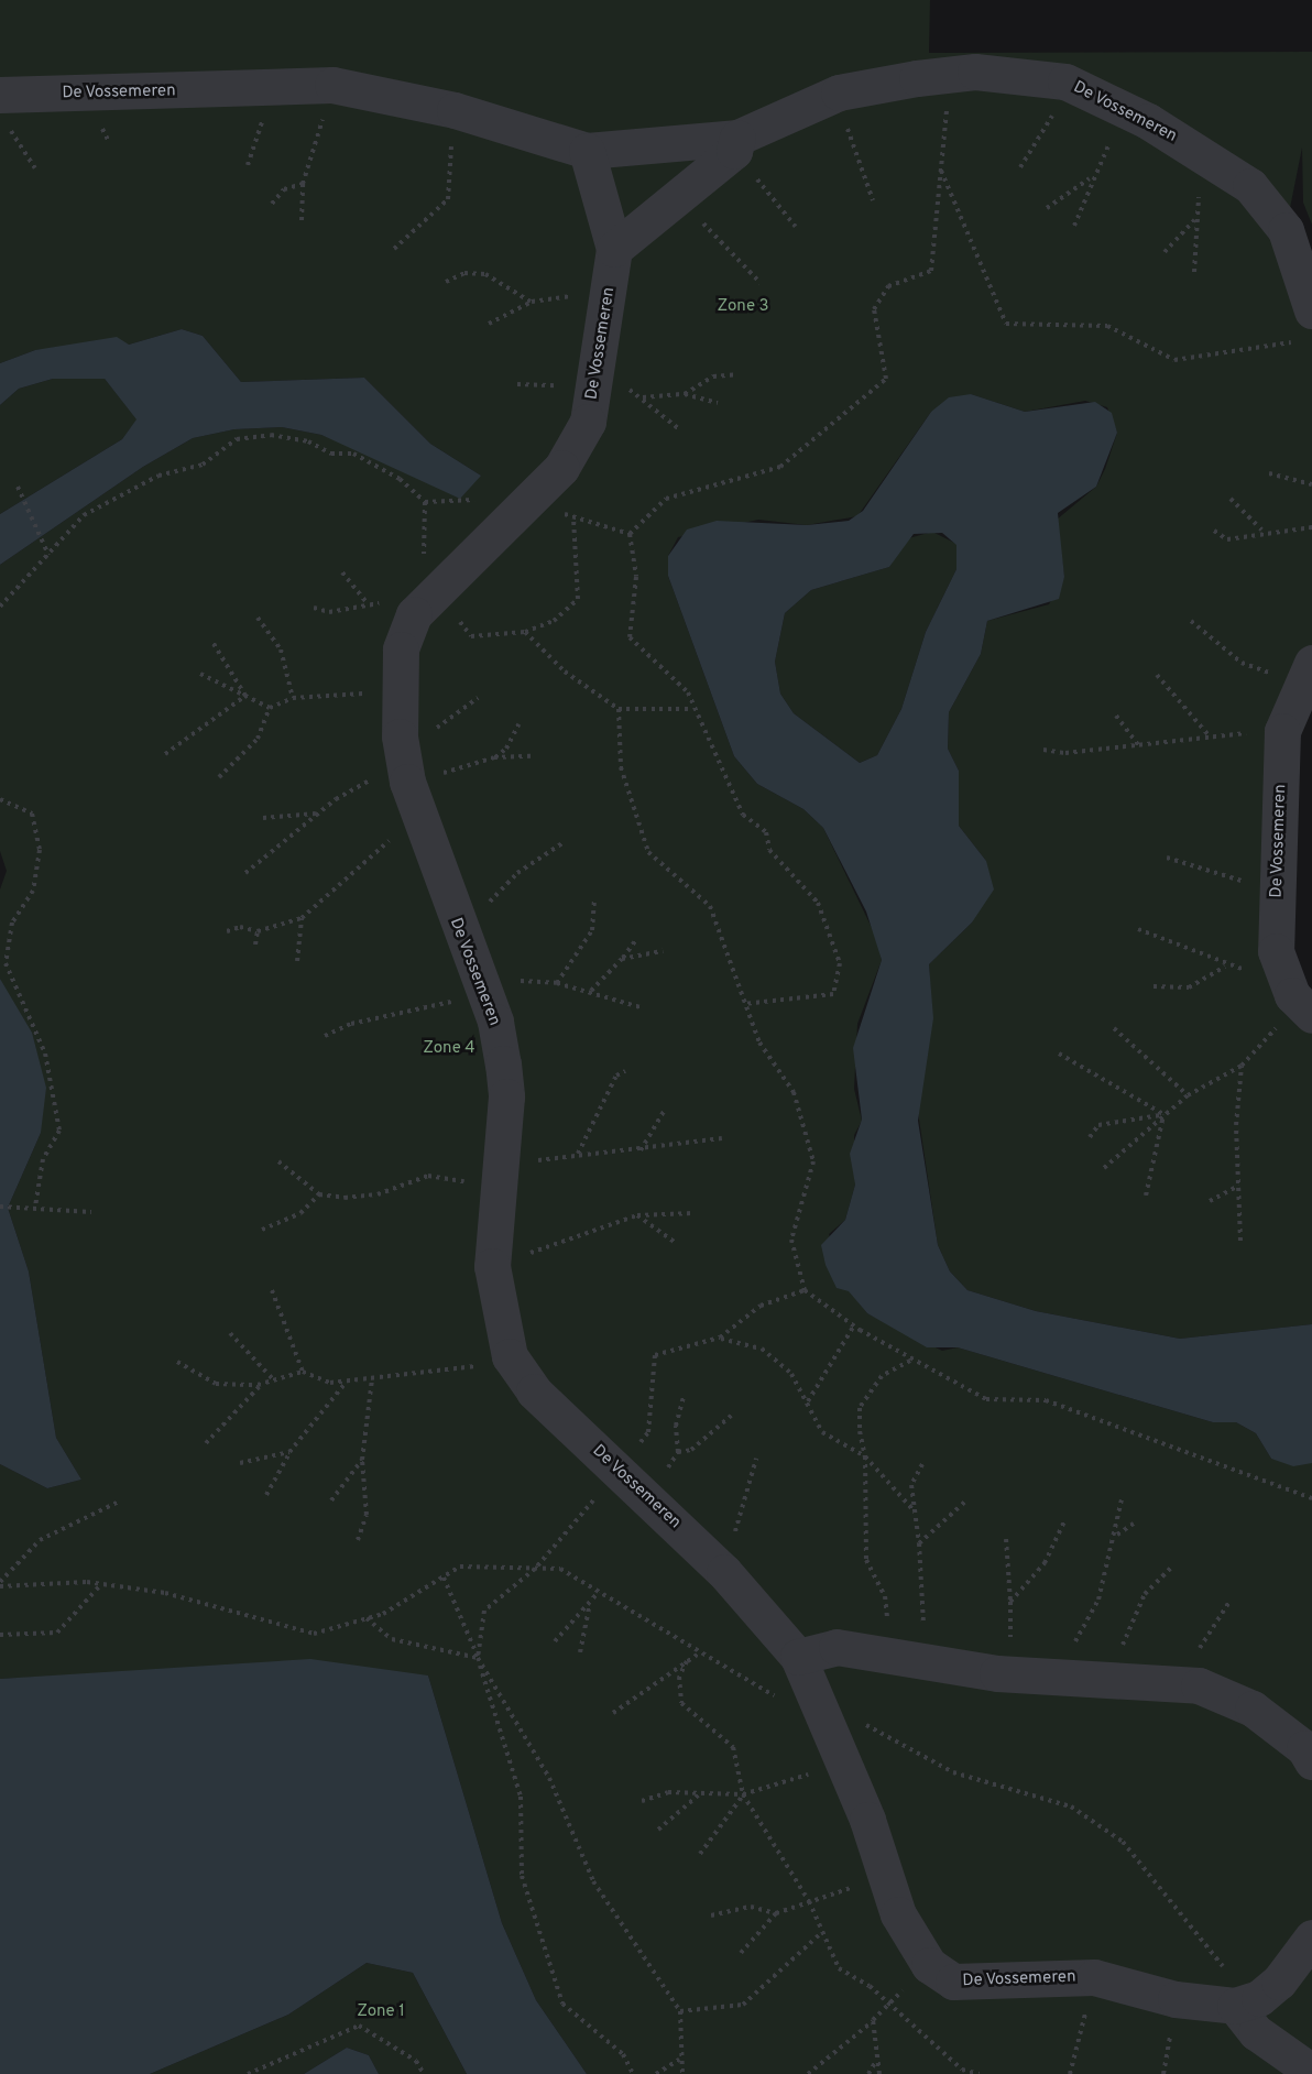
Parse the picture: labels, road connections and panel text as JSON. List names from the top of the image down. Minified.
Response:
{"streets":{"lane":["De Vossemeren"]},"parks":["Zone 3","Zone 4","Zone 1"]}
